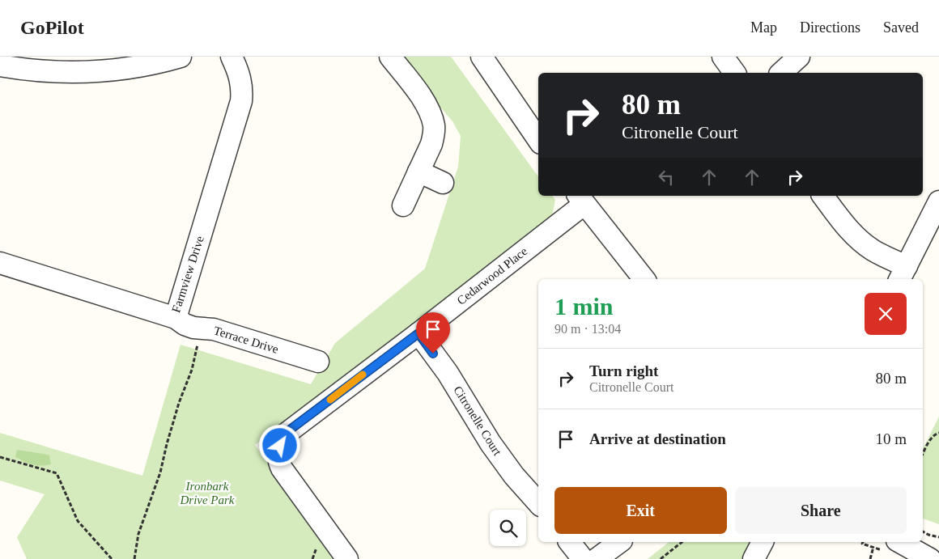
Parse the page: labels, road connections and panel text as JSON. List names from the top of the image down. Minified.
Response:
{"streets":{"street":["Farmview Drive","Cedarwood Place","Terrace Drive","Citronelle Court"]},"crossings":[["Farmview Drive","Terrace Drive"],["Cedarwood Place","Citronelle Court"]],"parks":["Ironbark Drive Park"],"page":{"header":"GoPilot","nav":["Map","Directions","Saved"],"turn":["80 m","Citronelle Court"],"heading":["1 min","90 m · 13:04"],"list":[{"name":"Turn right","note":"Citronelle Court","value":"80 m"},{"name":"Arrive at destination","value":"10 m"}],"buttons":["Exit","Share"]}}
